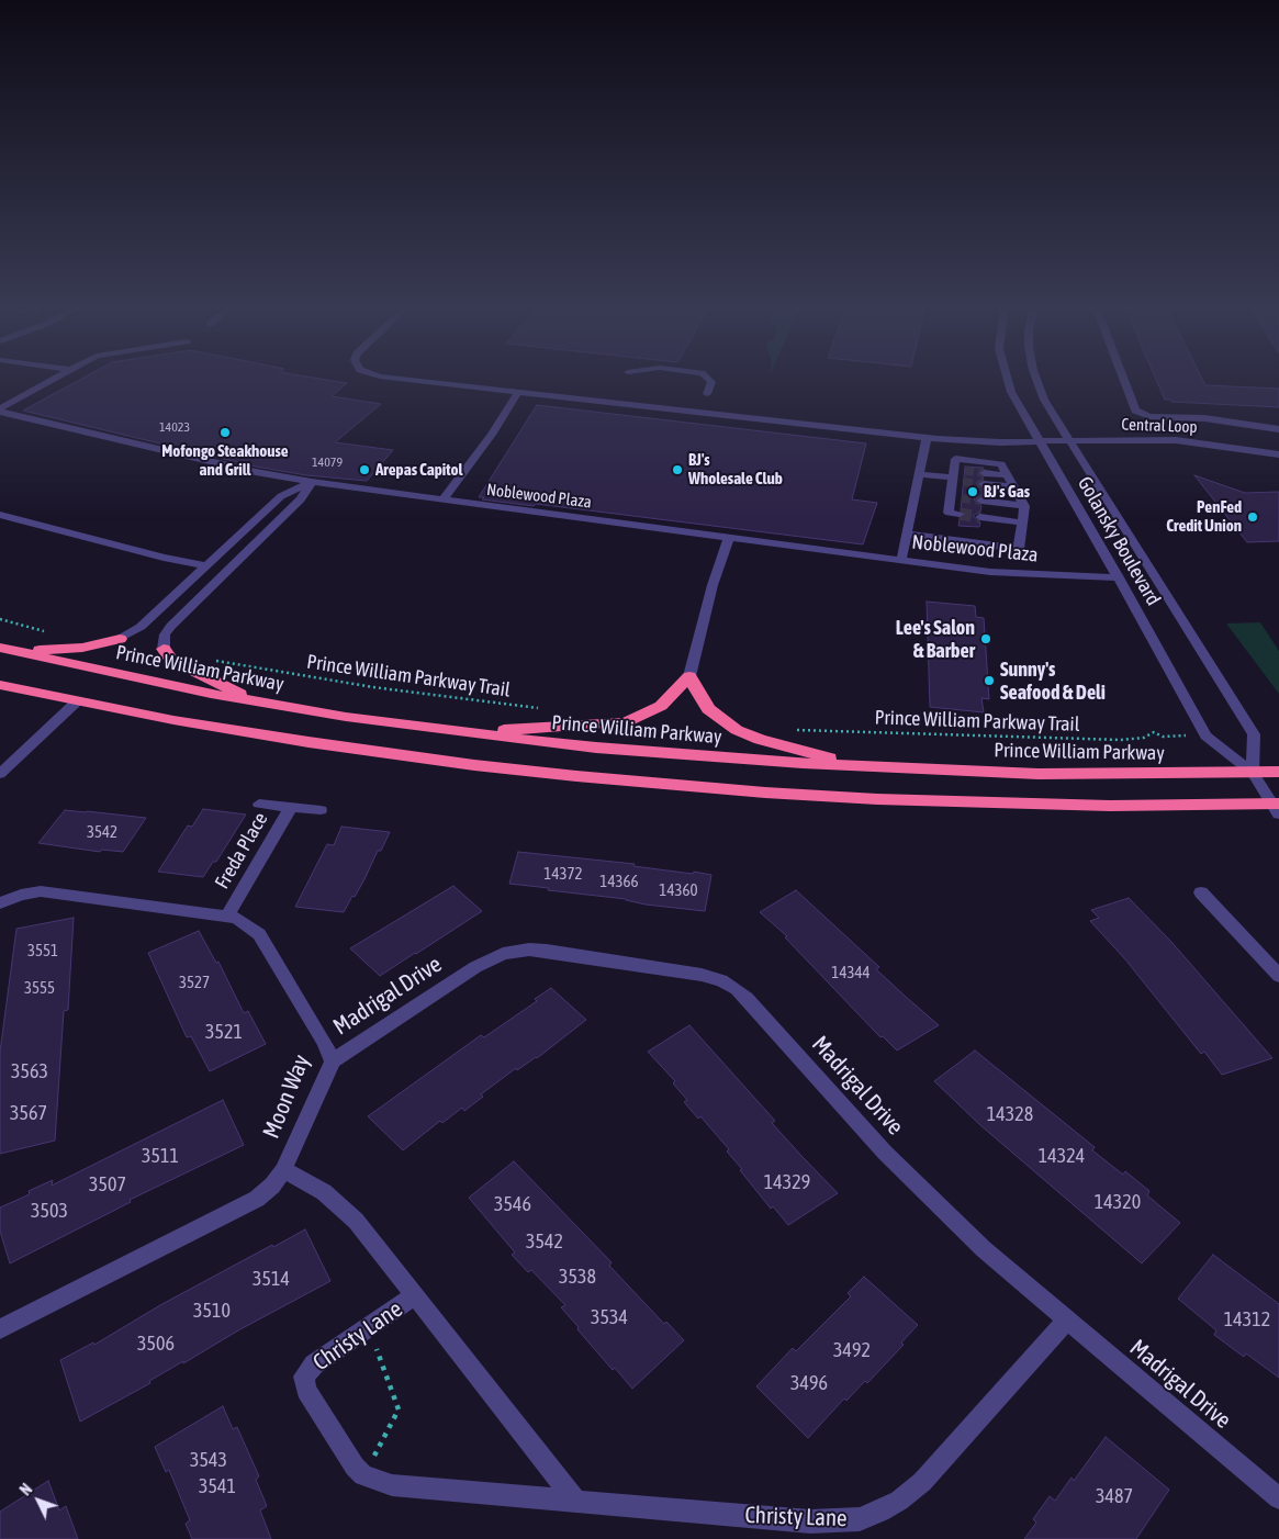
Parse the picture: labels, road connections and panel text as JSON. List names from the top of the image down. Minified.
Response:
{"streets":{"highway":["Prince William Parkway"],"street":["Central Loop","Noblewood Plaza","Golansky Boulevard","Freda Place","Madrigal Drive","Moon Way","Christy Lane"],"path":["Prince William Parkway Trail"]},"crossings":[["Central Loop","Golansky Boulevard"],["Noblewood Plaza","Golansky Boulevard"],["Golansky Boulevard","Prince William Parkway"],["Freda Place","Moon Way"],["Madrigal Drive","Moon Way"],["Madrigal Drive","Christy Lane"],["Moon Way","Christy Lane"]],"places":["Mofongo Steakhouse and Grill","Arepas Capitol","BJ's Wholesale Club","BJ's Gas","PenFed Credit Union","Lee's Salon & Barber","Sunny's Seafood & Deli"],"house_numbers":["14023","14079","3542","14372","14366","14360","3551","14344","3527","3555","3521","3563","3567","14328","3511","14324","14329","3507","14320","3546","3503","3542","3538","3514","3510","3534","14312","3506","3492","3496","3543","3541","3487"],"north":"top left"}
